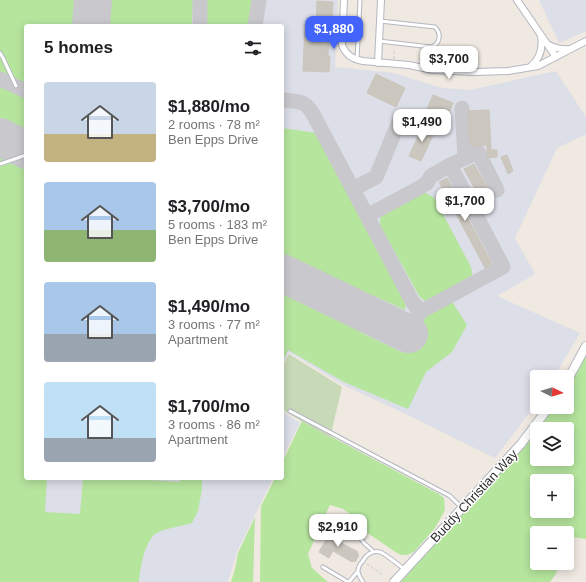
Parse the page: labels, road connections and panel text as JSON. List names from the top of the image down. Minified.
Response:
{"streets":{"street":["Buddy Christian Way"]},"north":"right","page":{"price":["$1,880","$3,700","$1,490","$1,700","$2,910"],"heading":"5 homes","list":[{"name":"$1,880/mo","note":"2 rooms · 78 m² · Ben Epps Drive"},{"name":"$3,700/mo","note":"5 rooms · 183 m² · Ben Epps Drive"},{"name":"$1,490/mo","note":"3 rooms · 77 m² · Apartment"},{"name":"$1,700/mo","note":"3 rooms · 86 m² · Apartment"}],"map_buttons":["+","−"]}}
